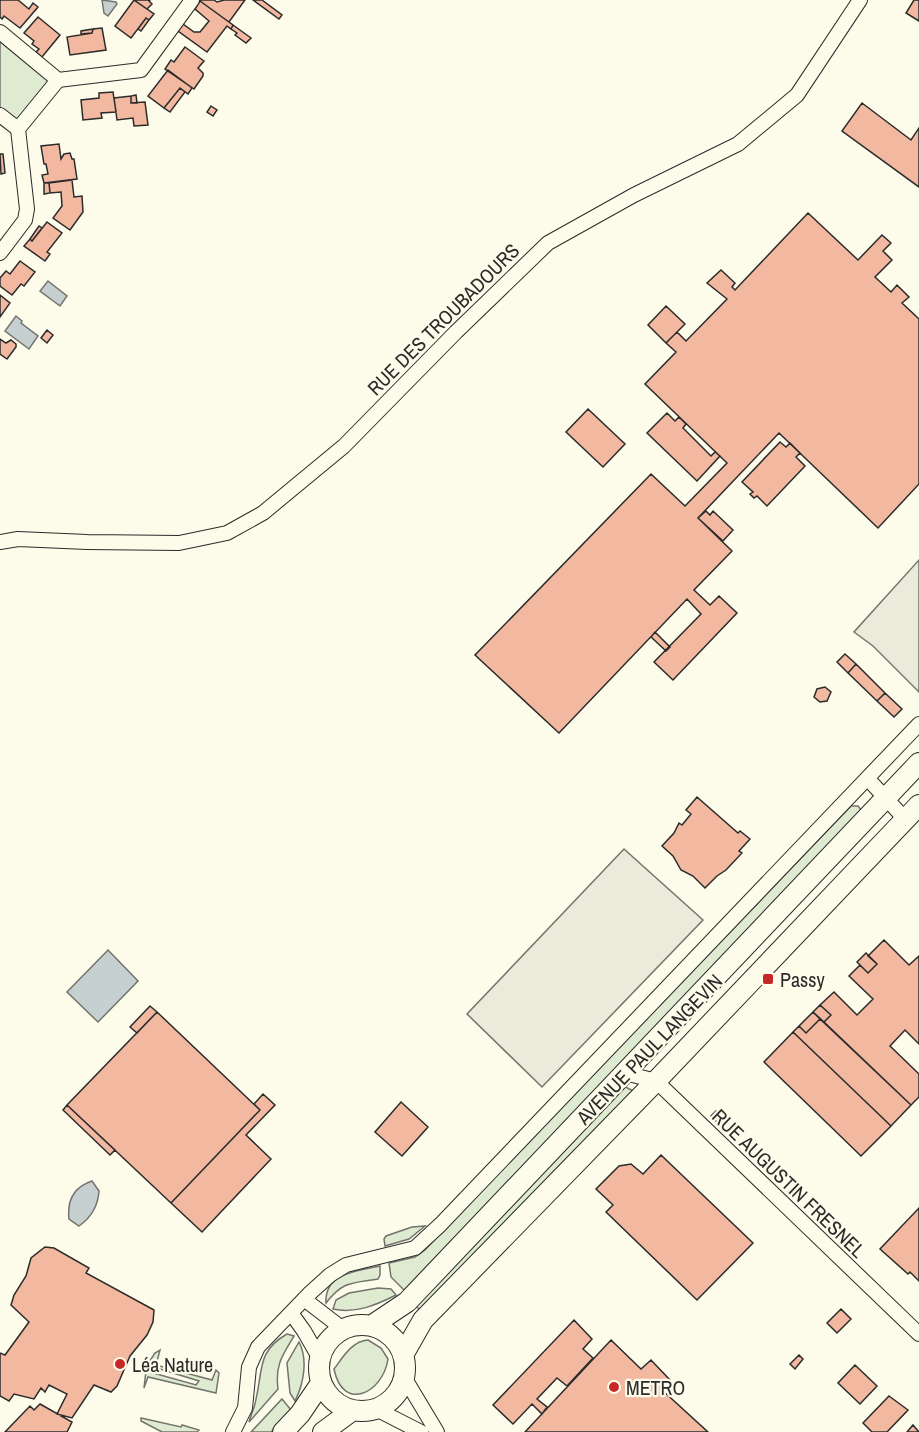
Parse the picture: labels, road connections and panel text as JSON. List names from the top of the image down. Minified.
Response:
{"streets":{"main road":["AVENUE PAUL LANGEVIN"],"street":["RUE DES TROUBADOURS","RUE AUGUSTIN FRESNEL"]},"crossings":[["AVENUE PAUL LANGEVIN","RUE AUGUSTIN FRESNEL"]],"places":{"transit":["Passy"],"other":["Léa Nature","METRO"]}}
